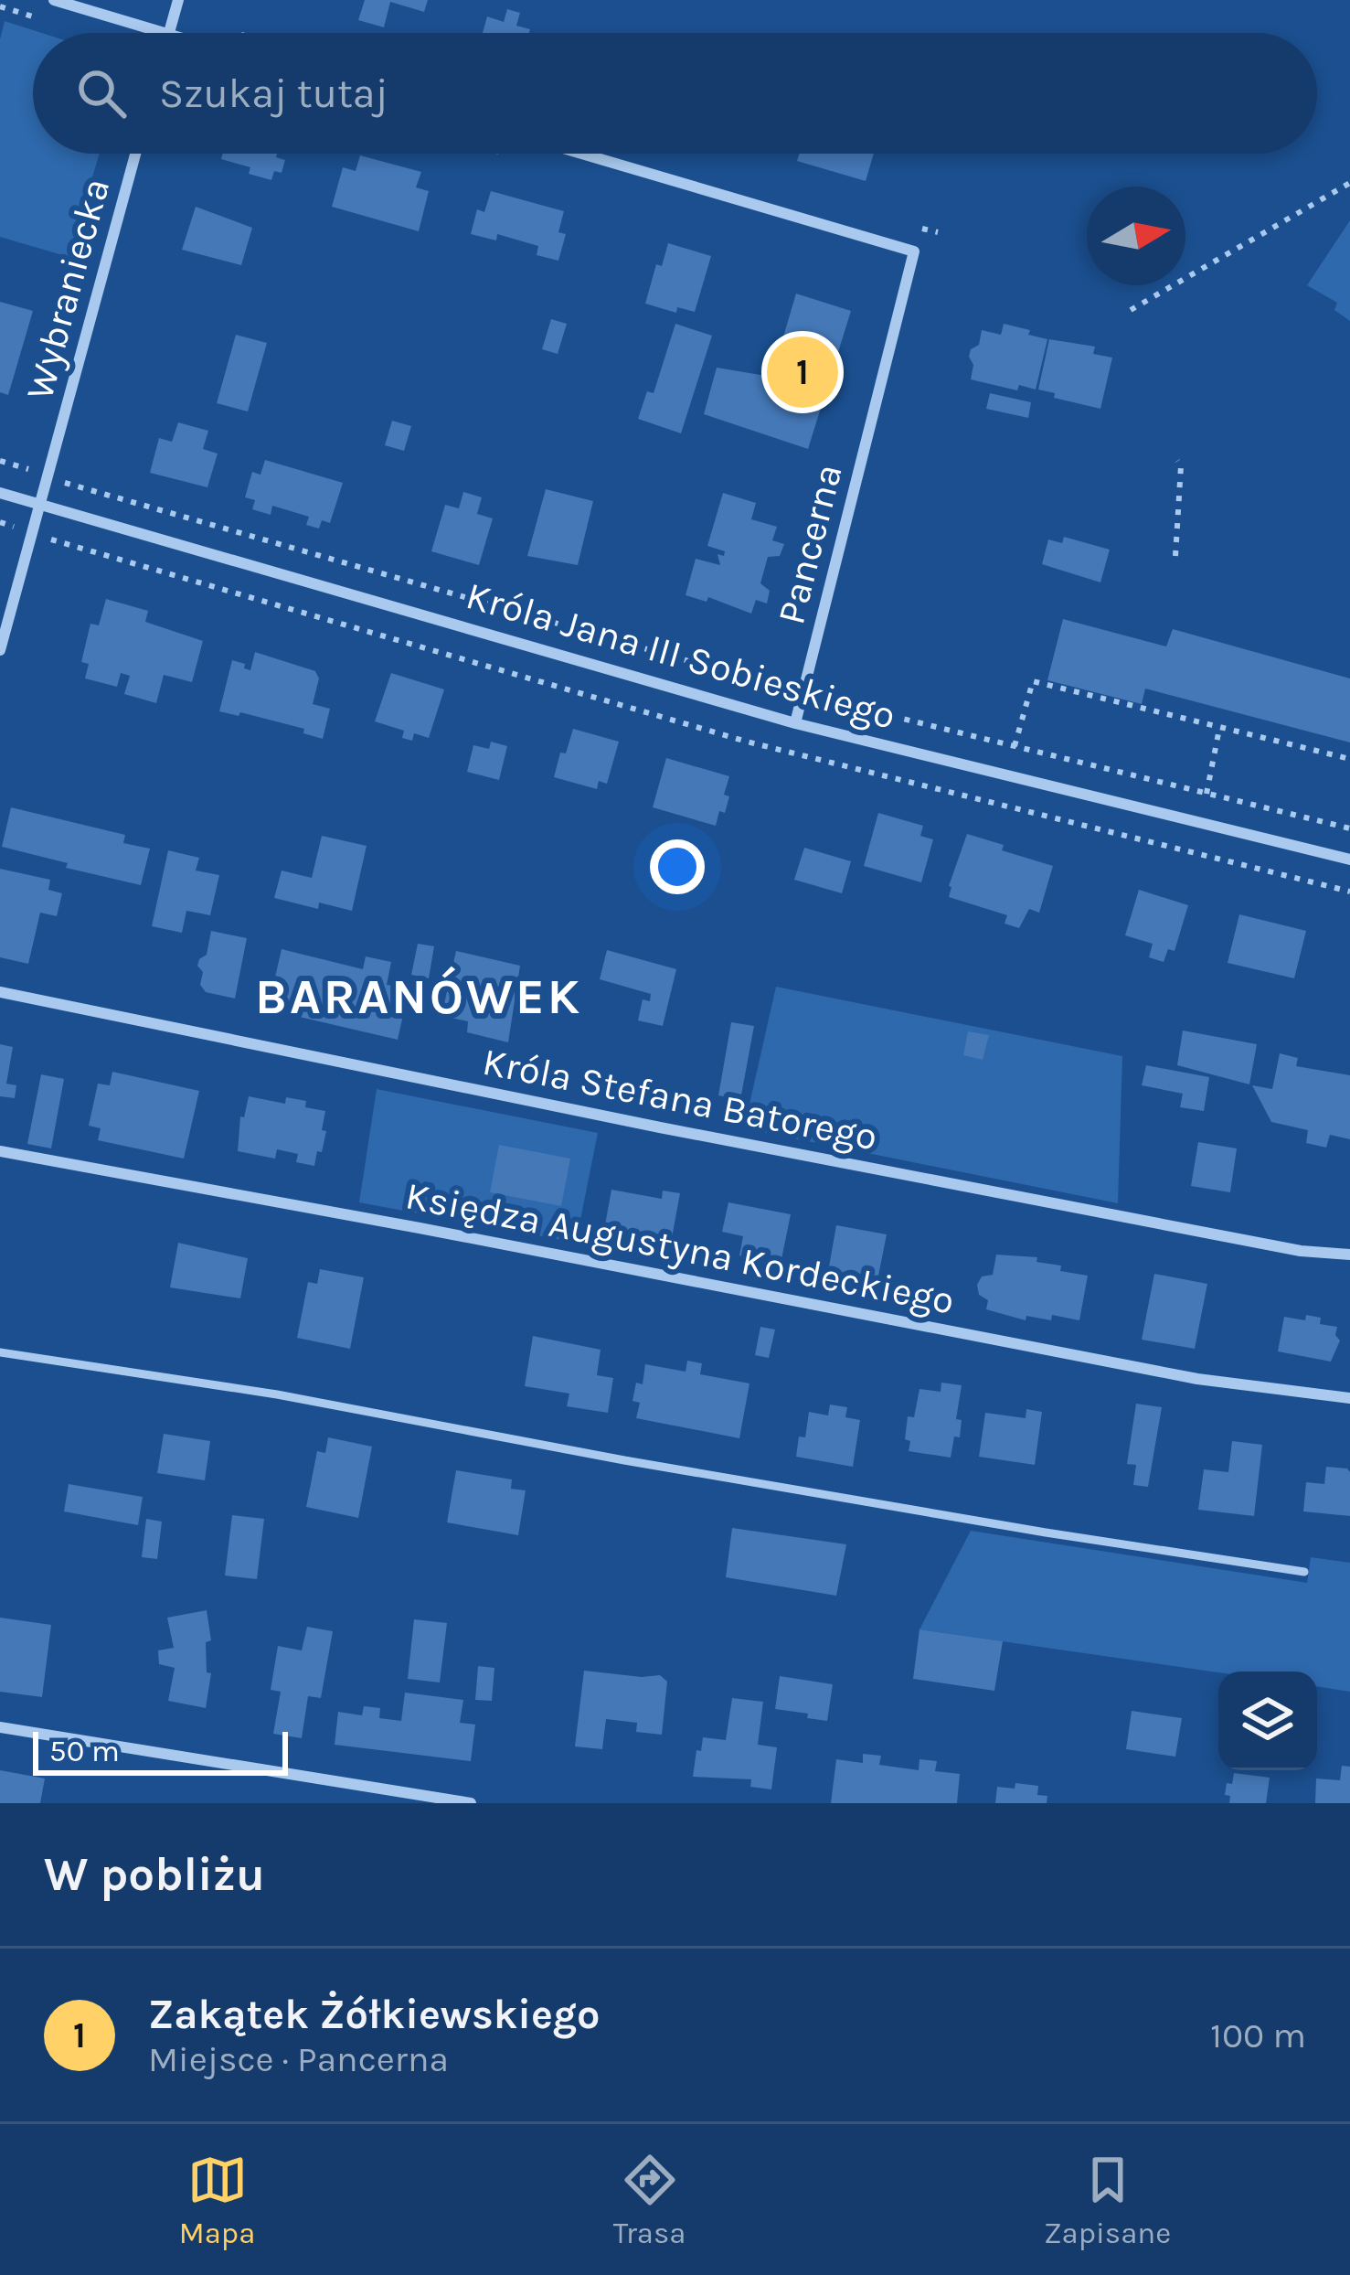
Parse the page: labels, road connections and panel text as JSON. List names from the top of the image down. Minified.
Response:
{"streets":{"street":["Wybraniecka","Pancerna","Króla Jana III Sobieskiego","Króla Stefana Batorego","Księdza Augustyna Kordeckiego"]},"crossings":[["Wybraniecka","Króla Jana III Sobieskiego"],["Pancerna","Króla Jana III Sobieskiego"]],"districts":["BARANÓWEK"],"scale_bar":"50 m","north":"right","page":{"search":"Szukaj tutaj","pins":"1","scale":"50 m","heading":"W pobliżu","list":[{"mark":"1","name":"Zakątek Żółkiewskiego","note":"Miejsce · Pancerna","value":"100 m"}],"nav":["Mapa","Trasa","Zapisane"]}}
